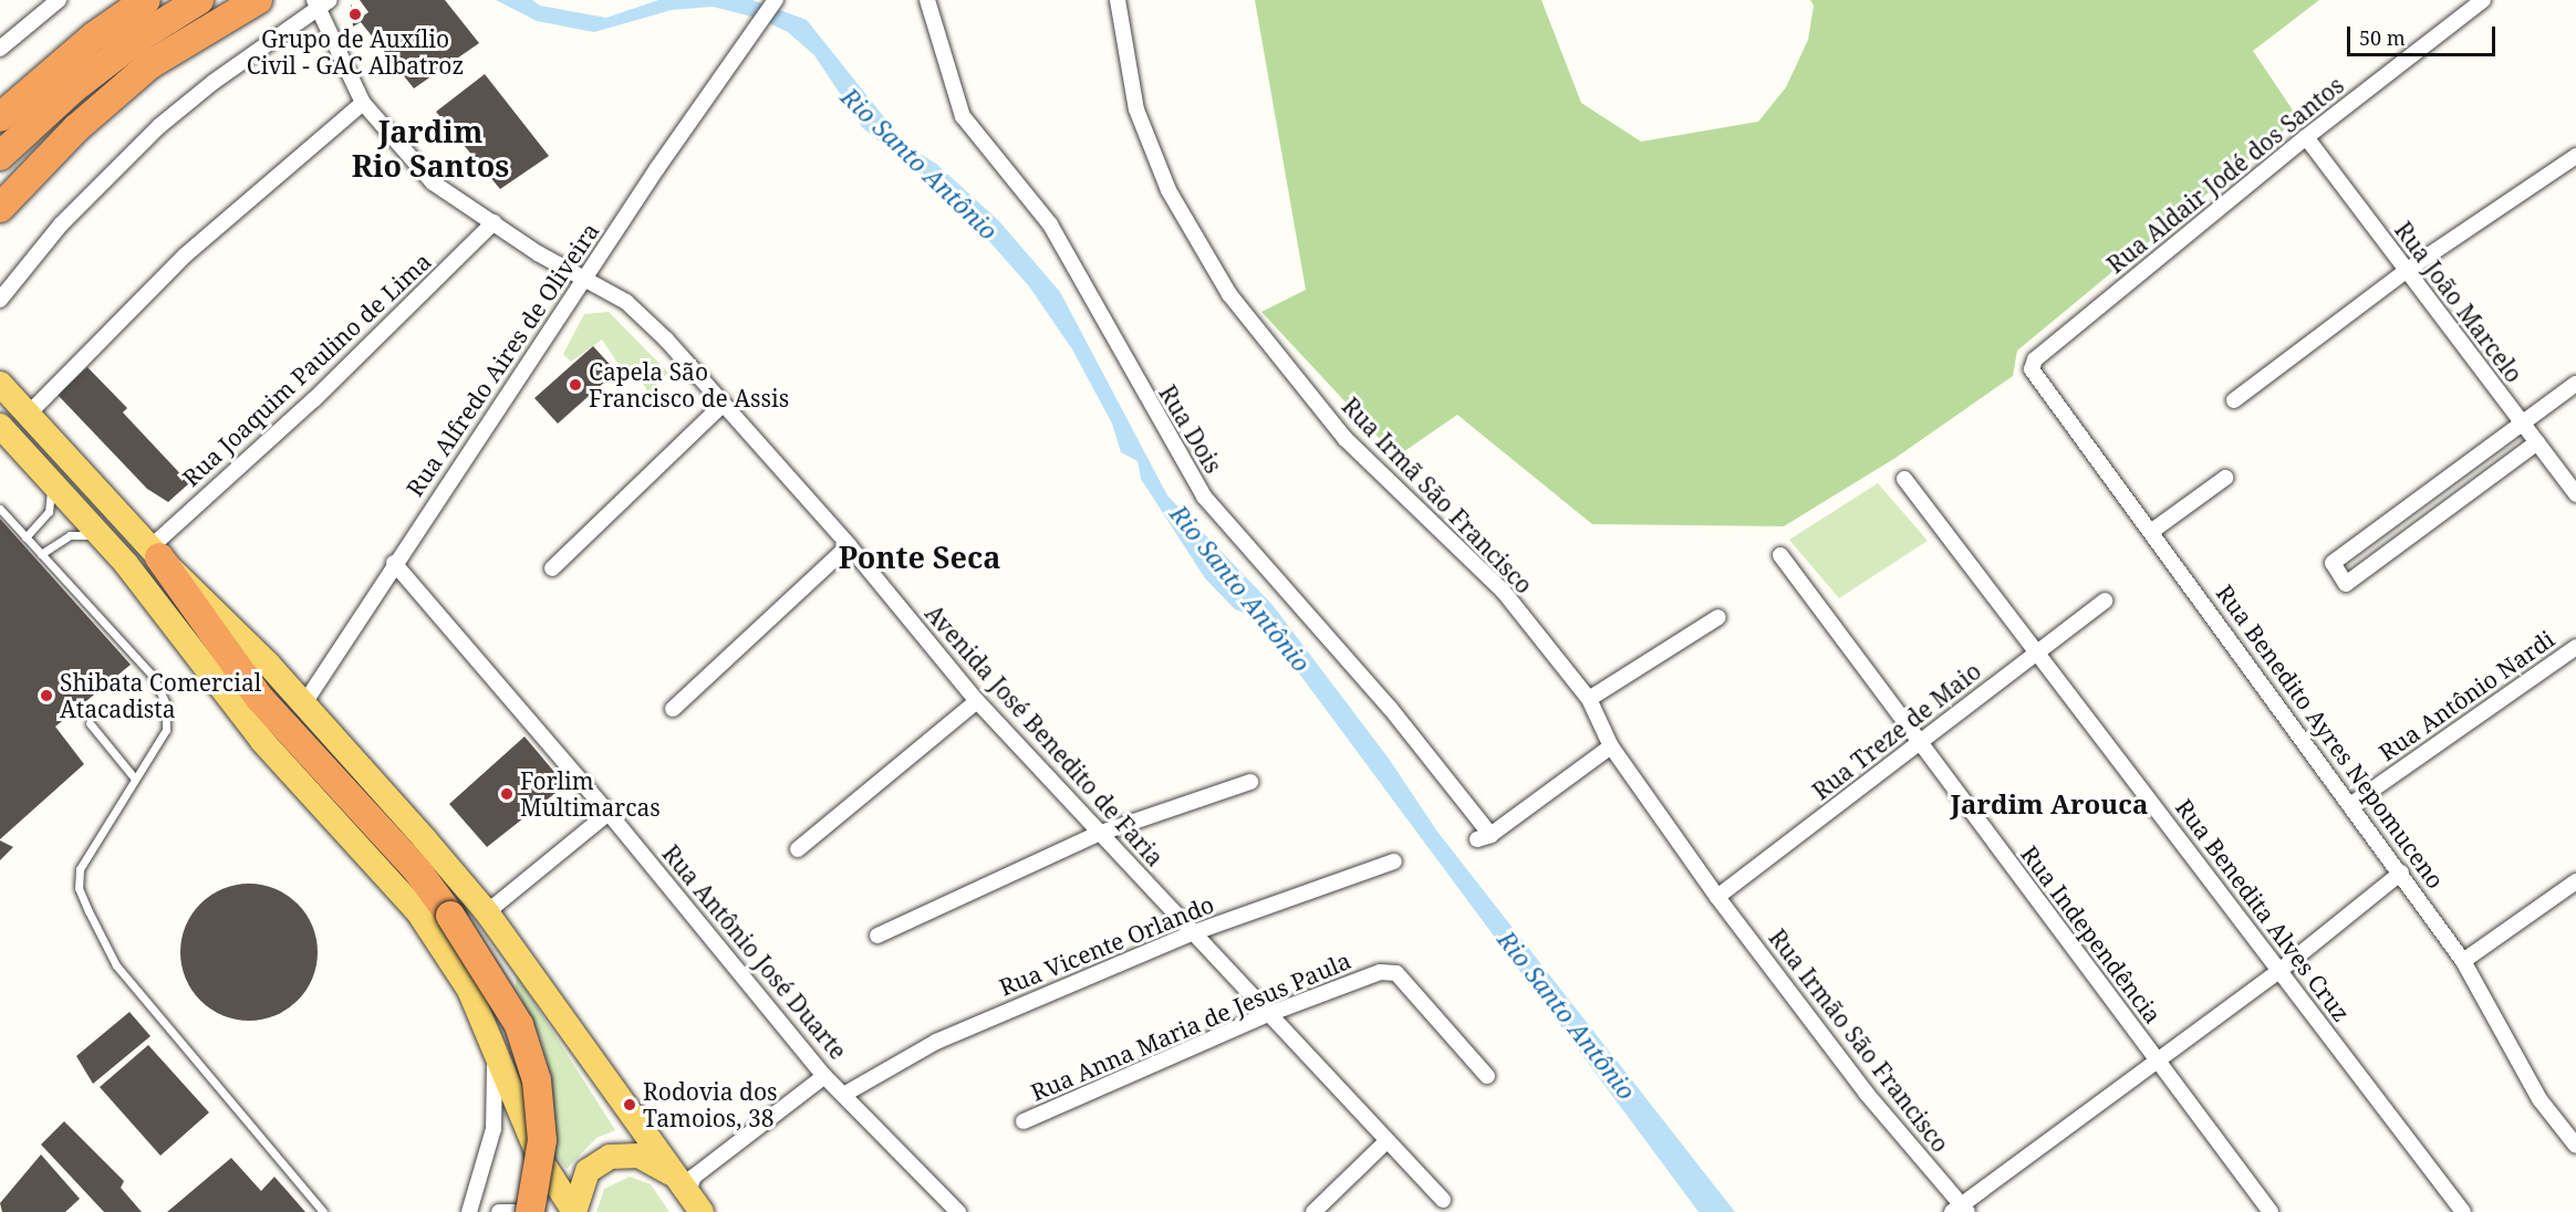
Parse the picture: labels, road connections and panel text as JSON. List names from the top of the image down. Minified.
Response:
{"streets":{"street":["Rua Aldair Jodé dos Santos","Rua João Marcelo","Rua Alfredo Aires de Oliveira","Rua Joaquim Paulino de Lima","Rua Dois","Rua Irmã São Francisco","Rua Antônio Nardi","Rua Treze de Maio","Avenida José Benedito de Faria","Rua Benedito Ayres Nepomuceno","Rua Benedita Alves Cruz","Rua Independência","Rua Vicente Orlando","Rua Antônio José Duarte","Rua Anna Maria de Jesus Paula","Rua Irmão São Francisco"]},"crossings":[["Rua Aldair Jodé dos Santos","Rua João Marcelo"],["Rua Aldair Jodé dos Santos","Rua Benedito Ayres Nepomuceno"],["Rua Alfredo Aires de Oliveira","Avenida José Benedito de Faria"],["Rua Alfredo Aires de Oliveira","Rua Antônio José Duarte"],["Rua Joaquim Paulino de Lima","Avenida José Benedito de Faria"],["Rua Dois","Rua Irmã São Francisco"],["Rua Irmã São Francisco","Rua Treze de Maio"],["Rua Irmã São Francisco","Rua Irmão São Francisco"],["Rua Antônio Nardi","Rua Benedito Ayres Nepomuceno"],["Rua Treze de Maio","Rua Benedita Alves Cruz"],["Rua Treze de Maio","Rua Independência"],["Rua Treze de Maio","Rua Irmão São Francisco"],["Avenida José Benedito de Faria","Rua Vicente Orlando"],["Avenida José Benedito de Faria","Rua Anna Maria de Jesus Paula"],["Rua Vicente Orlando","Rua Antônio José Duarte"]],"districts":["Jardim Rio Santos","Ponte Seca","Jardim Arouca"],"water":["Rio Santo Antônio"],"places":["Grupo de Auxílio Civil - GAC Albatroz","Capela São Francisco de Assis","Shibata Comercial Atacadista","Forlim Multimarcas","Rodovia dos Tamoios, 38"],"scale_bar":"50 m"}
